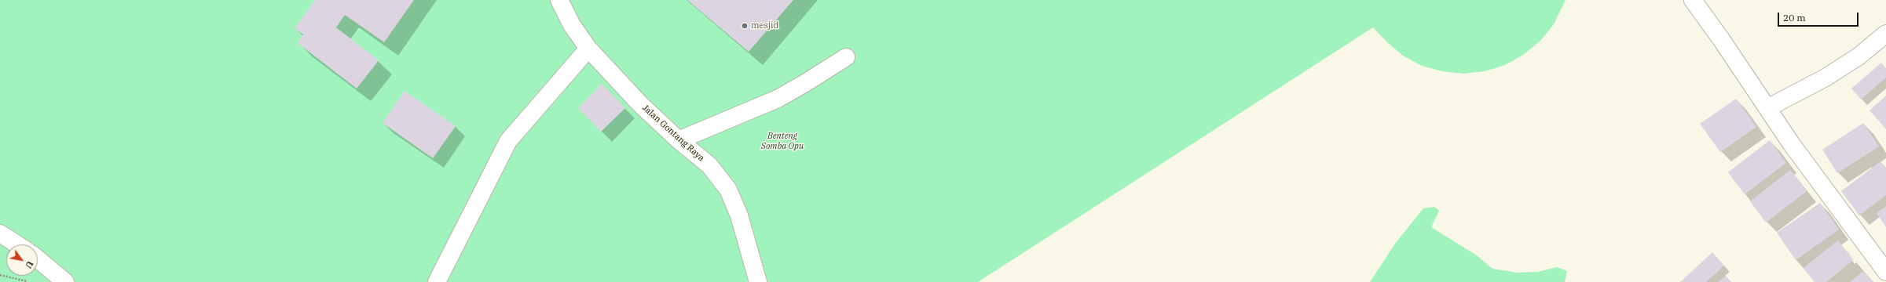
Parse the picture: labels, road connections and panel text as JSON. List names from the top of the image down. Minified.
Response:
{"streets":{"street":["Jalan Gontang Raya"]},"parks":["Benteng Somba Opu"],"places":["mesjid"],"scale_bar":"20 m","north":"bottom right"}
